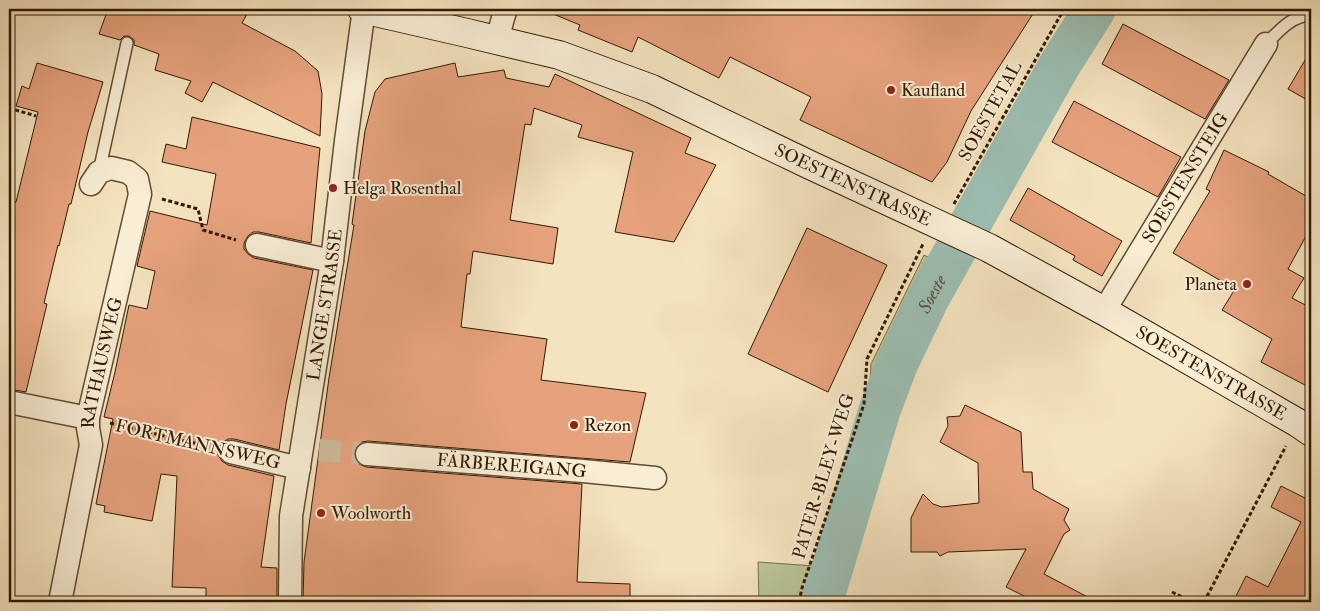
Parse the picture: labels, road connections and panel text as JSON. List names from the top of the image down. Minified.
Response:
{"streets":{"street":["SOESTENSTEIG","SOESTENSTRASSE","LANGE STRASSE","RATHAUSWEG","FORTMANNSWEG","FÄRBEREIGANG"],"path":["SOESTETAL","PATER-BLEY-WEG"]},"crossings":[["SOESTETAL","SOESTENSTRASSE"],["SOESTETAL","PATER-BLEY-WEG"],["SOESTENSTEIG","SOESTENSTRASSE"],["SOESTENSTRASSE","LANGE STRASSE"],["SOESTENSTRASSE","PATER-BLEY-WEG"],["LANGE STRASSE","FORTMANNSWEG"],["RATHAUSWEG","FORTMANNSWEG"]],"water":["Soeste"],"places":["Kaufland","Helga Rosenthal","Planeta","Rezon","Woolworth"]}
